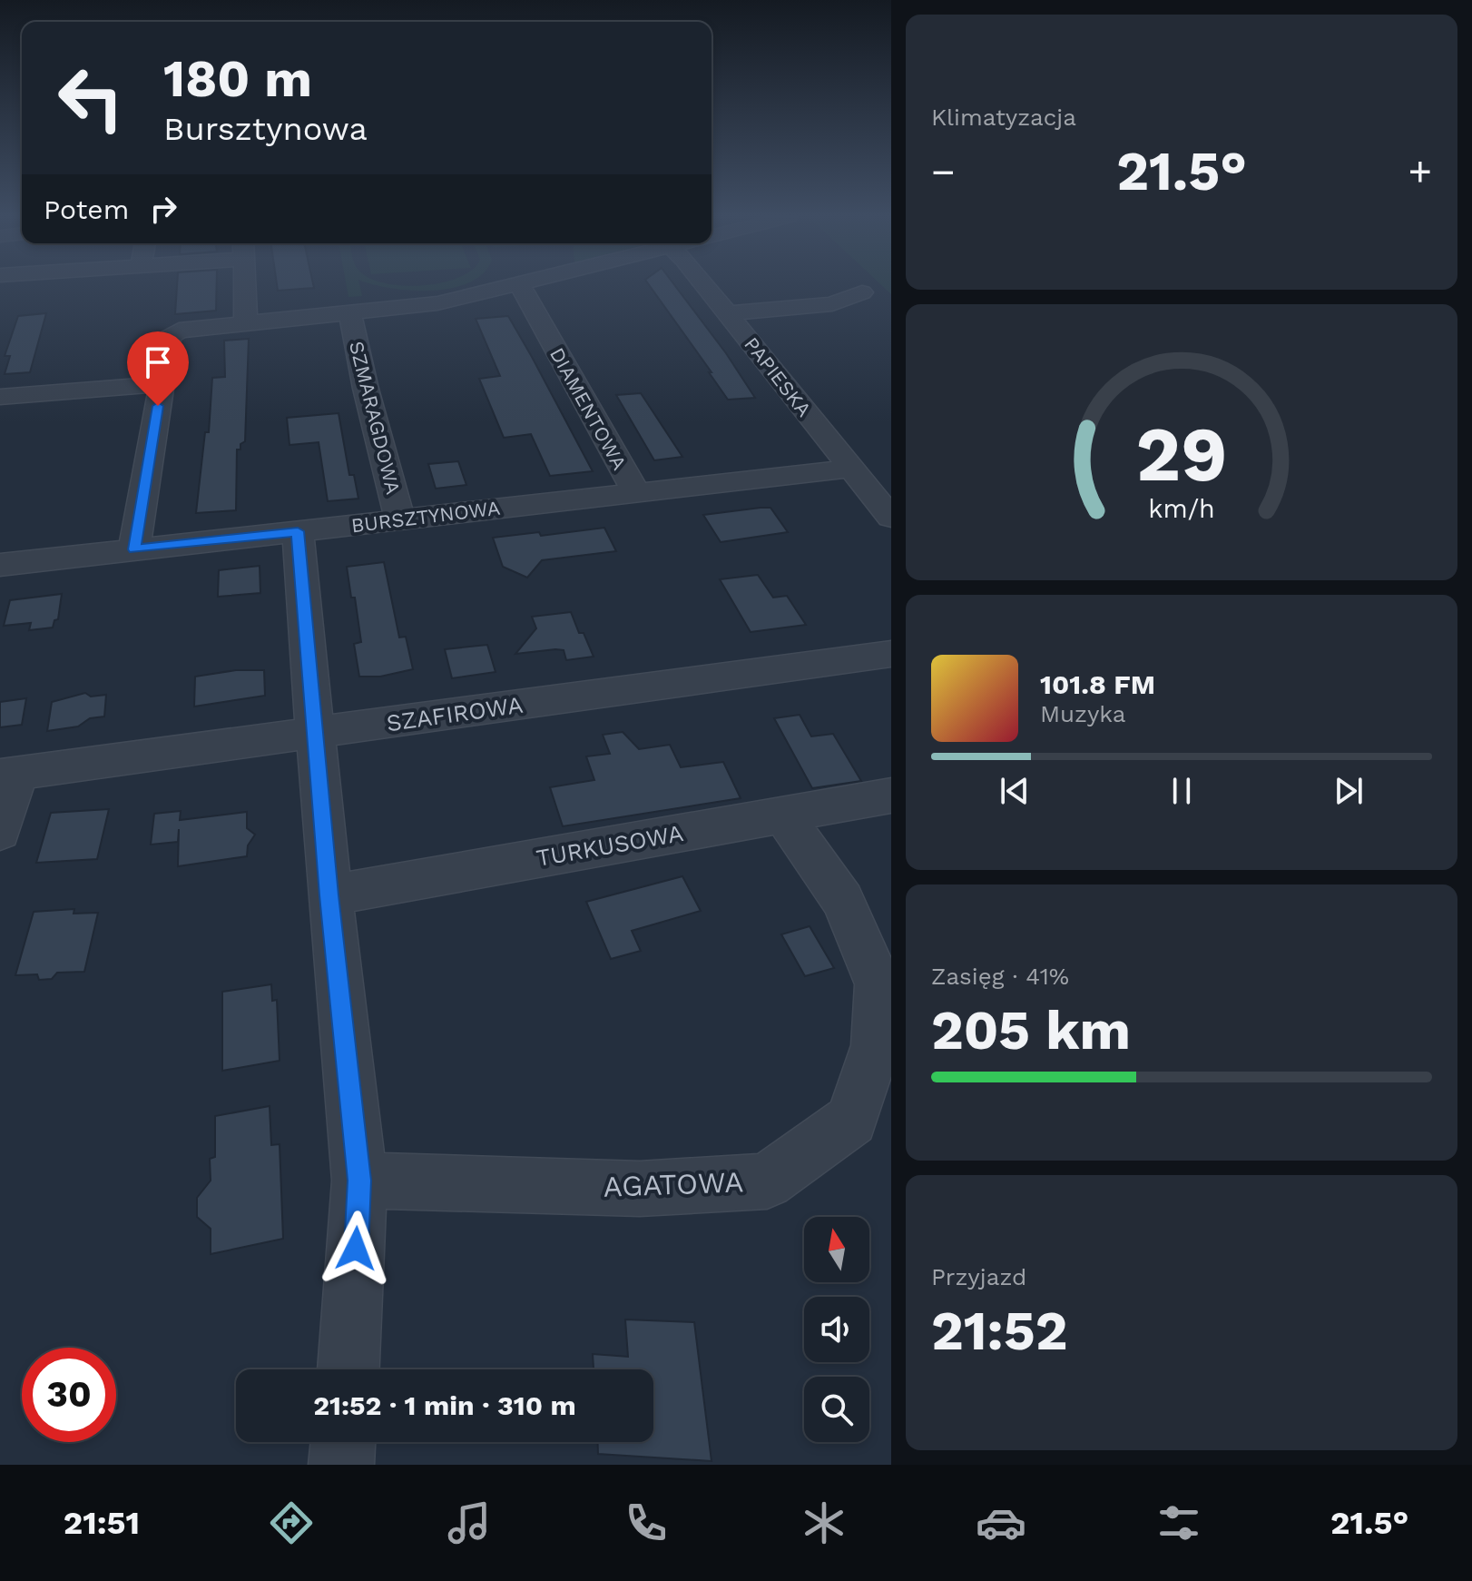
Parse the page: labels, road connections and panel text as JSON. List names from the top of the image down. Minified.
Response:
{"streets":{"street":["PAPIESKA","DIAMENTOWA","SZMARAGDOWA","BURSZTYNOWA","SZAFIROWA","TURKUSOWA","AGATOWA"]},"crossings":[["PAPIESKA","BURSZTYNOWA"],["DIAMENTOWA","BURSZTYNOWA"],["SZMARAGDOWA","BURSZTYNOWA"],["TURKUSOWA","AGATOWA"]],"north":"top","page":{"tile":["Klimatyzacja",["Zasięg · 41%","205 km"],["Przyjazd","21:52"]],"turn":["180 m","Bursztynowa"],"heat":["−","21.5°","+"],"then":"Potem","song":["101.8 FM","Muzyka"],"limit":"30","trip":"21:52 · 1 min · 310 m","tabs":["21:51","21.5°"],"gauge":["29","km/h"]}}
